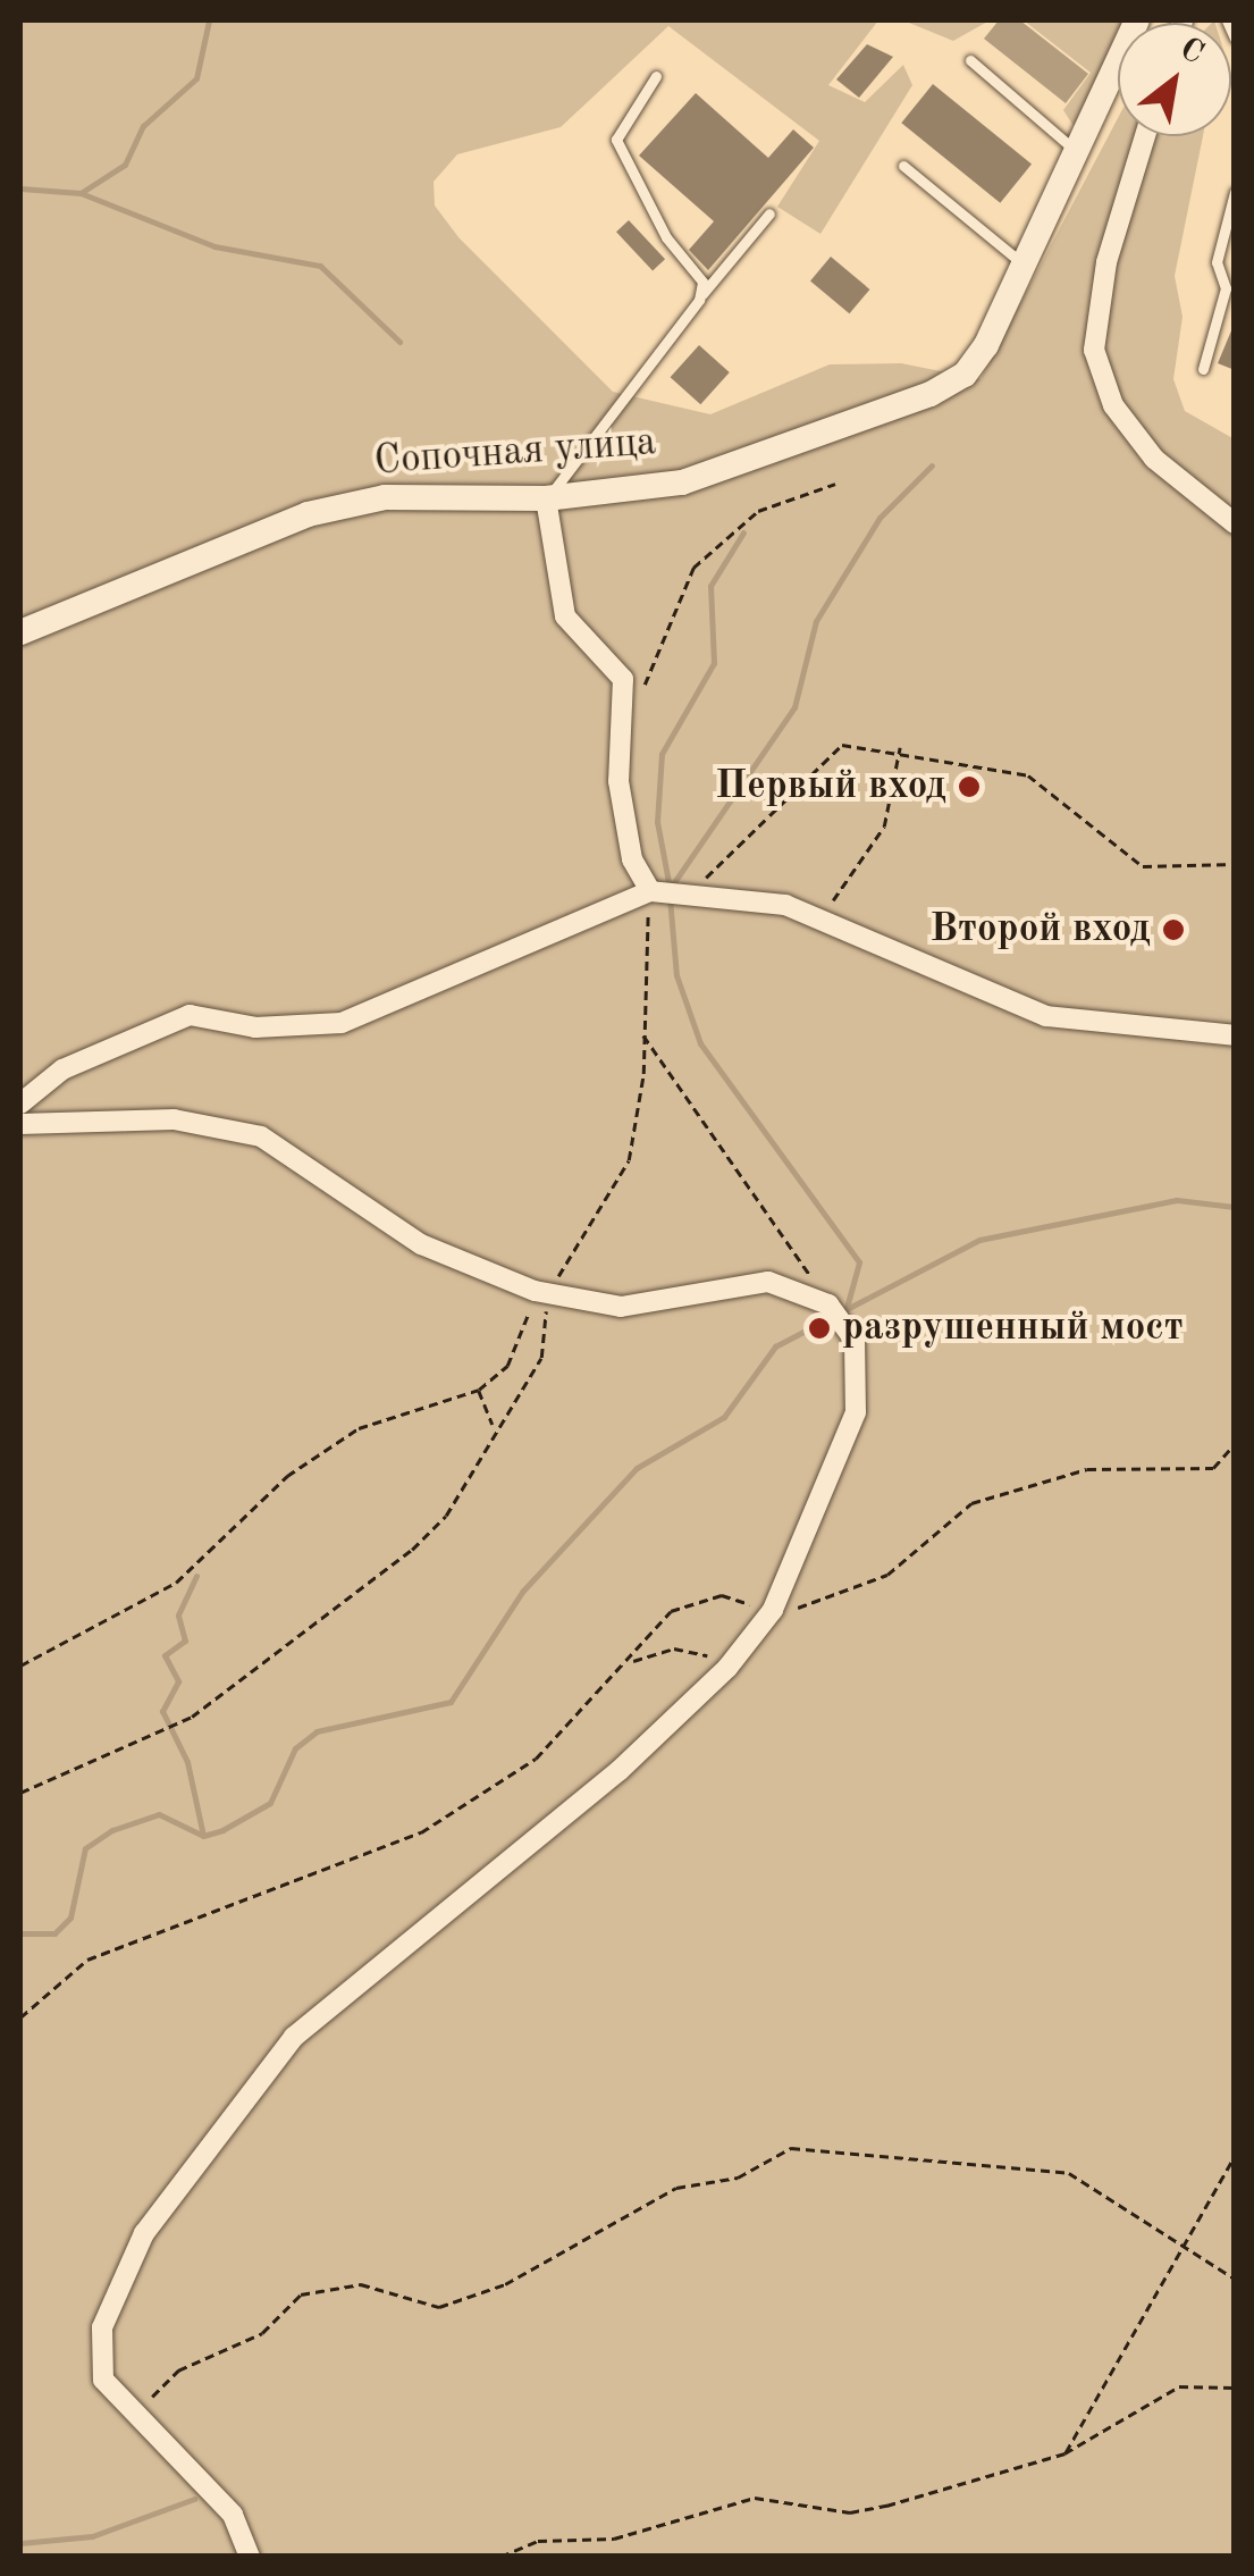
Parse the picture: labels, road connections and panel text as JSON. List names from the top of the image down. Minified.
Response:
{"streets":{"main road":["Сопочная улица"]},"places":["Первый вход","Второй вход","разрушенный мост"],"north":"top right"}
